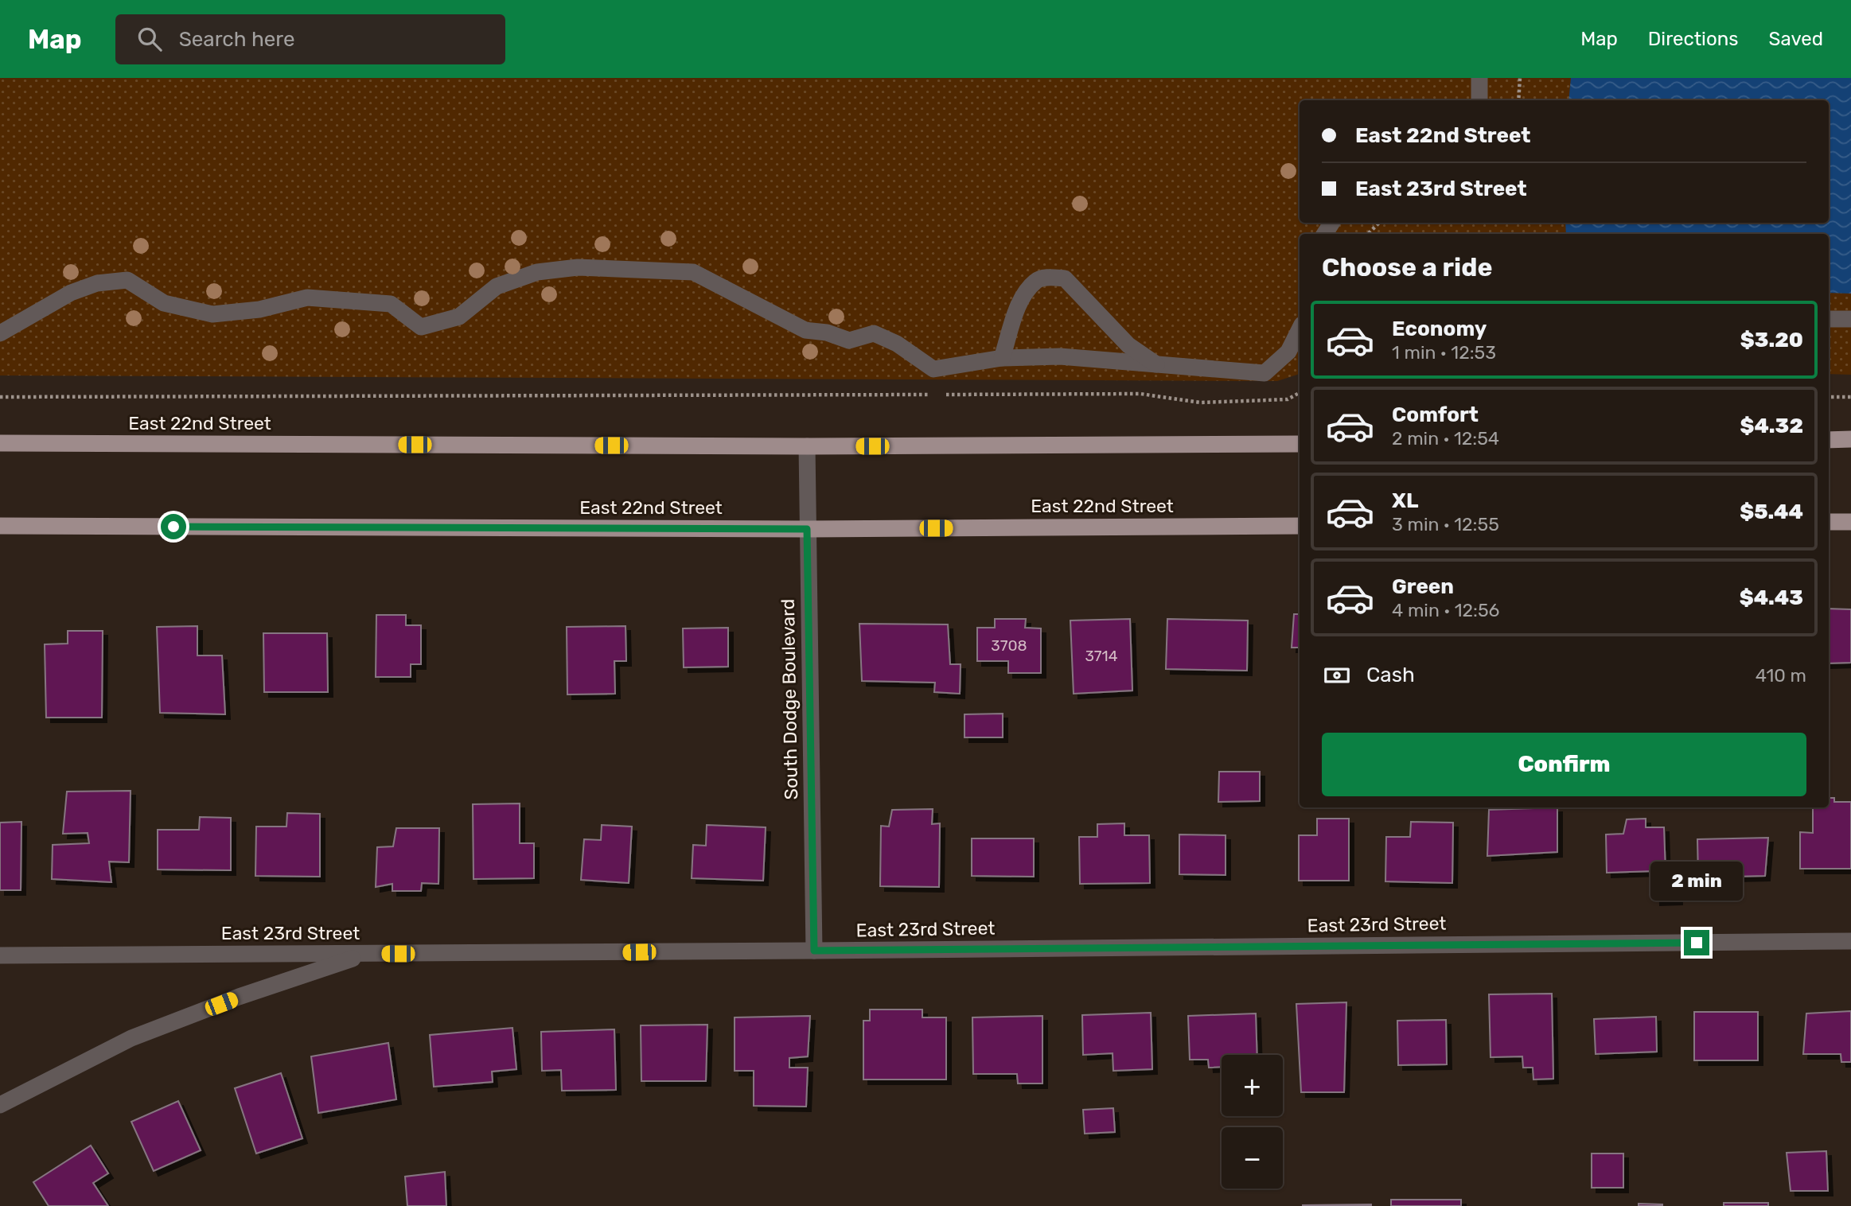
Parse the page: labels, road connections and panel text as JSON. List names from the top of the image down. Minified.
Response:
{"streets":{"main road":["East 22nd Street"],"street":["South Dodge Boulevard","East 23rd Street"]},"crossings":[["East 22nd Street","South Dodge Boulevard"],["South Dodge Boulevard","East 23rd Street"]],"house_numbers":["3708","3714"],"page":{"header":"Map","search":"Search here","nav":["Map","Directions","Saved"],"banner":["East 22nd Street","East 23rd Street"],"heading":"Choose a ride","list":[{"name":"Economy","note":"1 min · 12:53","value":"$3.20"},{"name":"Comfort","note":"2 min · 12:54","value":"$4.32"},{"name":"XL","note":"3 min · 12:55","value":"$5.44"},{"name":"Green","note":"4 min · 12:56","value":"$4.43"}],"pay":["Cash","410 m"],"buttons":"Confirm","bubble":"2 min","map_buttons":["+","−"]}}
